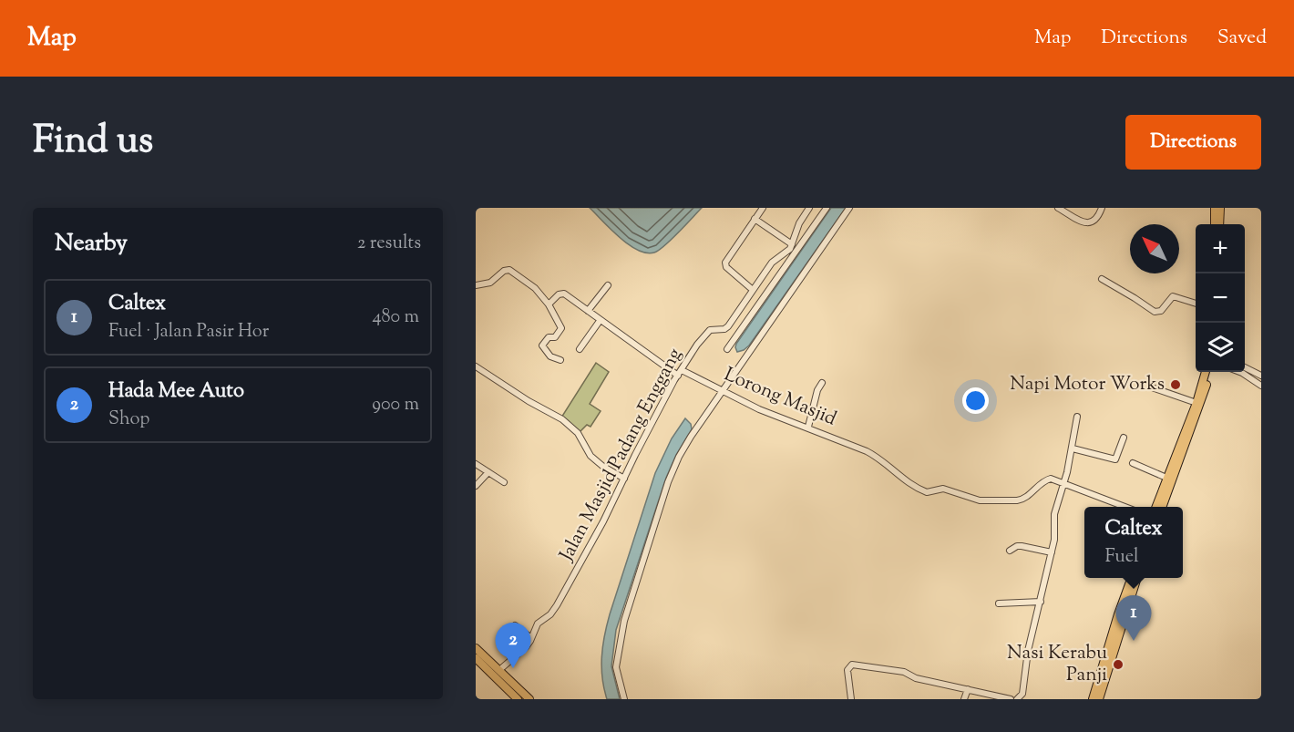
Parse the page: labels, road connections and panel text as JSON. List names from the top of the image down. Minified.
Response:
{"streets":{"street":["Lorong Masjid","Jalan Masjid Padang Enggang"]},"crossings":[["Lorong Masjid","Jalan Masjid Padang Enggang"]],"places":["Napi Motor Works","Nasi Kerabu Panji"],"north":"top left","page":{"header":"Map","nav":["Map","Directions","Saved"],"title":"Find us","buttons":"Directions","heading":["Nearby","2 results"],"map_buttons":["+","−"],"list":[{"mark":"1","name":"Caltex","note":"Fuel · Jalan Pasir Hor","value":"480 m"},{"mark":"2","name":"Hada Mee Auto","note":"Shop","value":"900 m"}],"popup":["Caltex","Fuel"],"pins":["1","2"]}}
